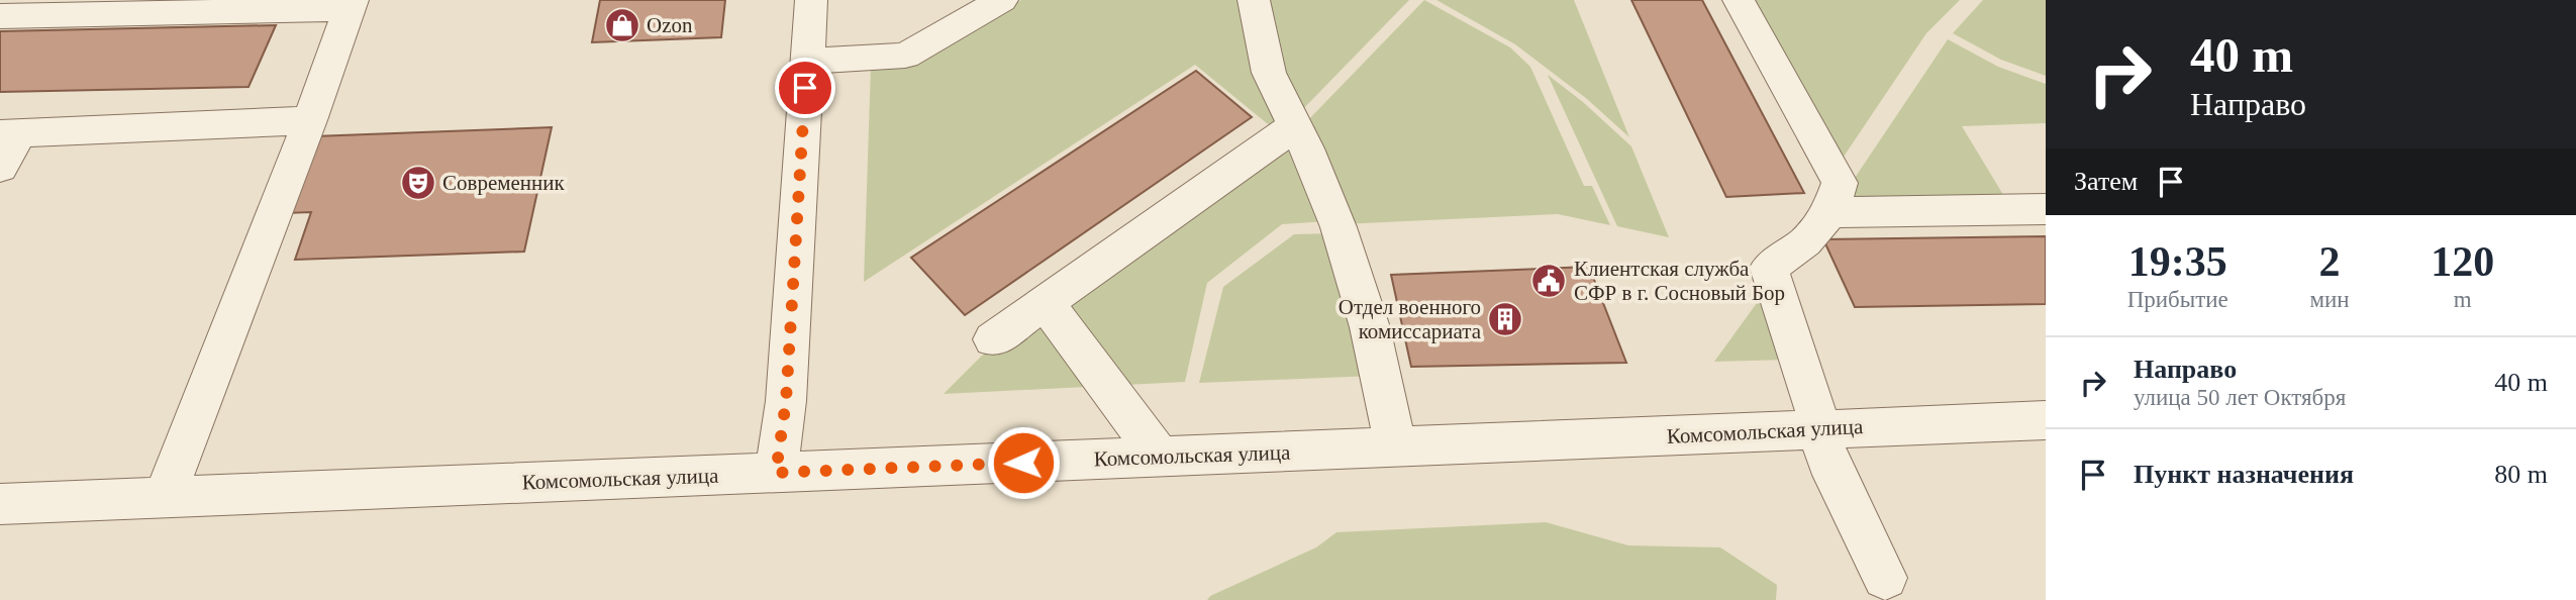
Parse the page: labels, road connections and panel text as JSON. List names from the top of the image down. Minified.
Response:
{"streets":{"street":["Комсомольская улица"]},"places":{"shop":["Ozon"],"theatre":["Современник"],"public building":["Клиентская служба СФР в г. Сосновый Бор"],"building":["Отдел военного комиссариата"]},"page":{"turn":["40 m","Направо"],"then":"Затем","eta":["19:35","Прибытие","2","мин","120","m"],"list":[{"name":"Направо","note":"улица 50 лет Октября","value":"40 m"},{"name":"Пункт назначения","value":"80 m"}]}}
